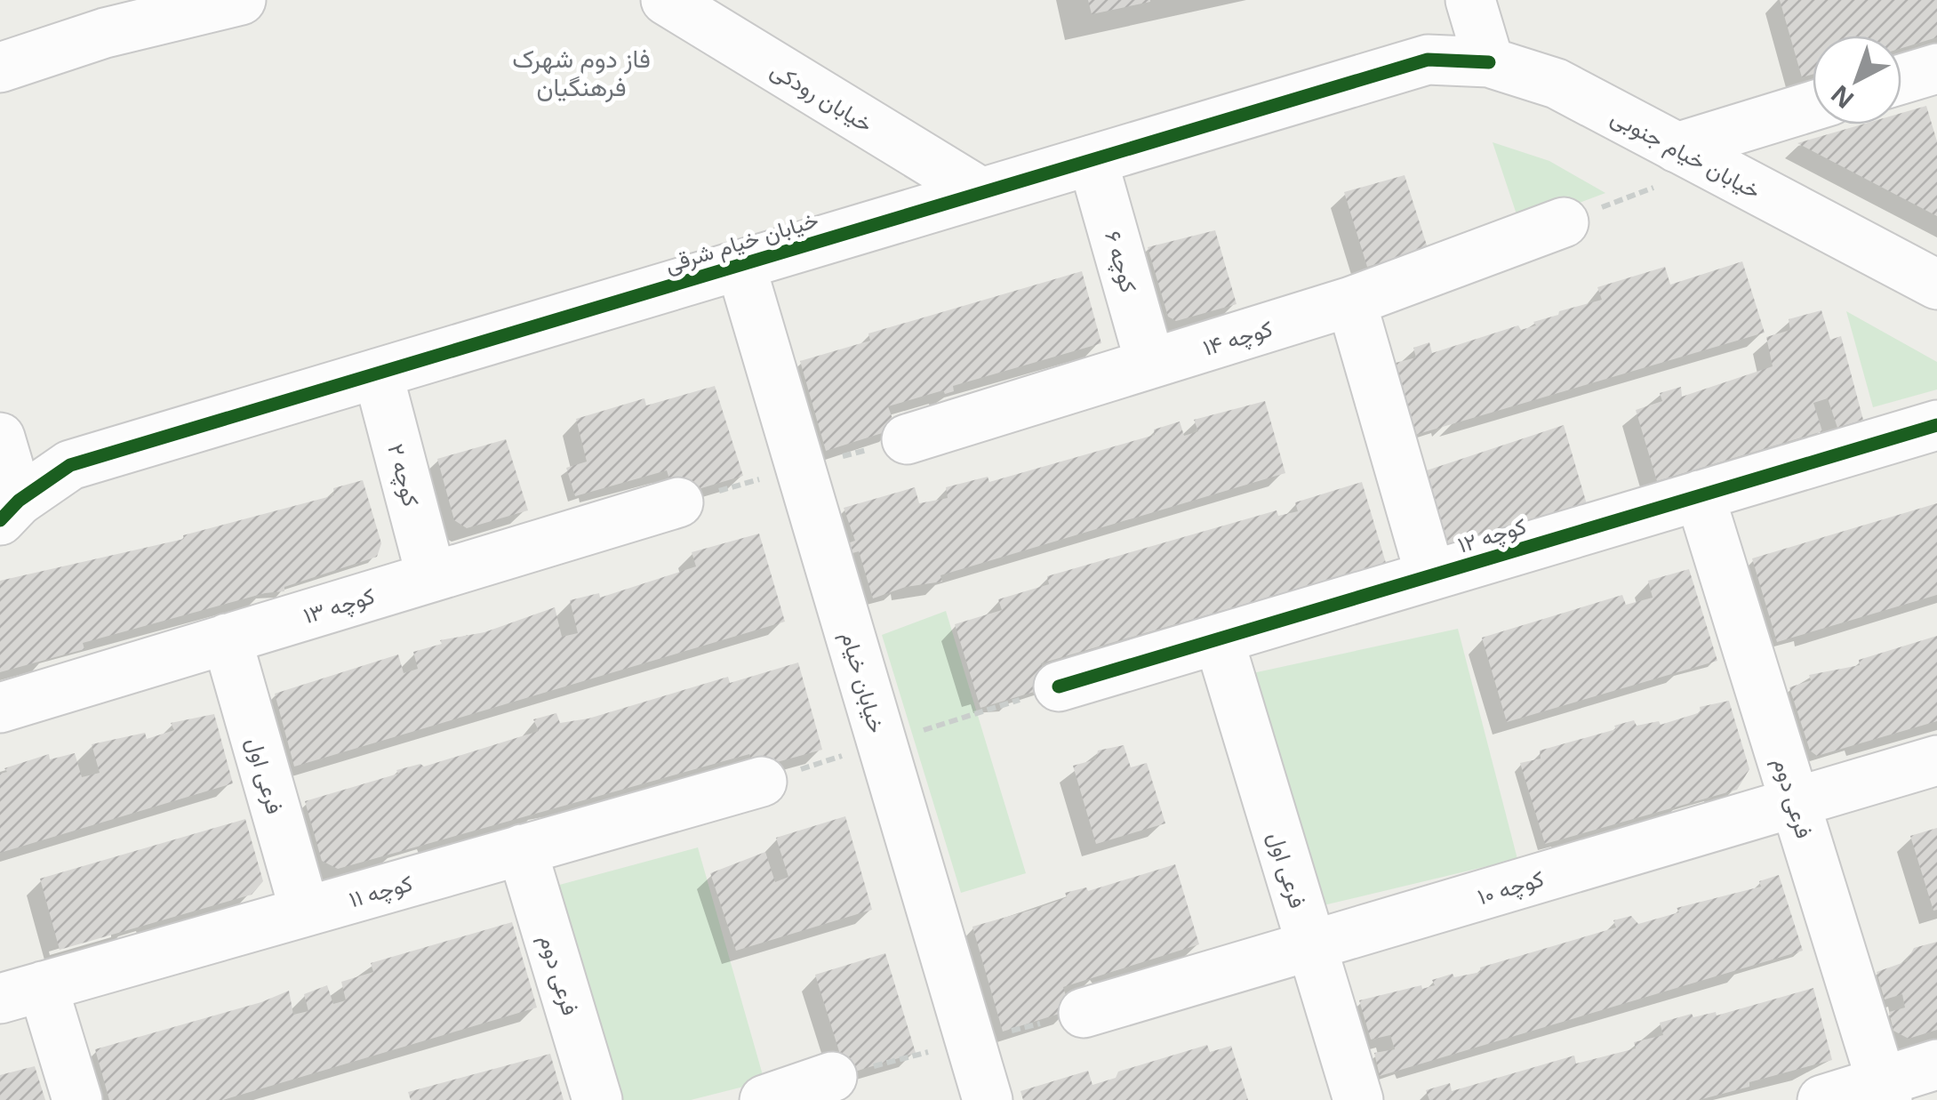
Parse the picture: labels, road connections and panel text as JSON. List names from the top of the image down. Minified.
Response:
{"streets":{"street":["خیابان رودکی","خیابان خیام جنوبی","خیابان خیام شرقی","کوچه ۶","کوچه ۱۴","کوچه ۲","کوچه ۱۲","کوچه ۱۳","خیابان خیام","فرعی اول","فرعی دوم","کوچه ۱۰","کوچه ۱۱"]},"crossings":[["خیابان رودکی","خیابان خیام شرقی"],["خیابان خیام جنوبی","خیابان خیام شرقی"],["خیابان خیام شرقی","کوچه ۶"],["خیابان خیام شرقی","کوچه ۲"],["خیابان خیام شرقی","خیابان خیام"],["کوچه ۶","کوچه ۱۴"],["کوچه ۲","کوچه ۱۳"],["کوچه ۱۲","فرعی اول"],["کوچه ۱۲","فرعی دوم"],["کوچه ۱۳","فرعی اول"],["فرعی اول","کوچه ۱۰"],["فرعی اول","کوچه ۱۱"],["فرعی دوم","کوچه ۱۰"],["فرعی دوم","کوچه ۱۱"]],"districts":["فاز دوم شهرک فرهنگیان"],"north":"bottom left"}
